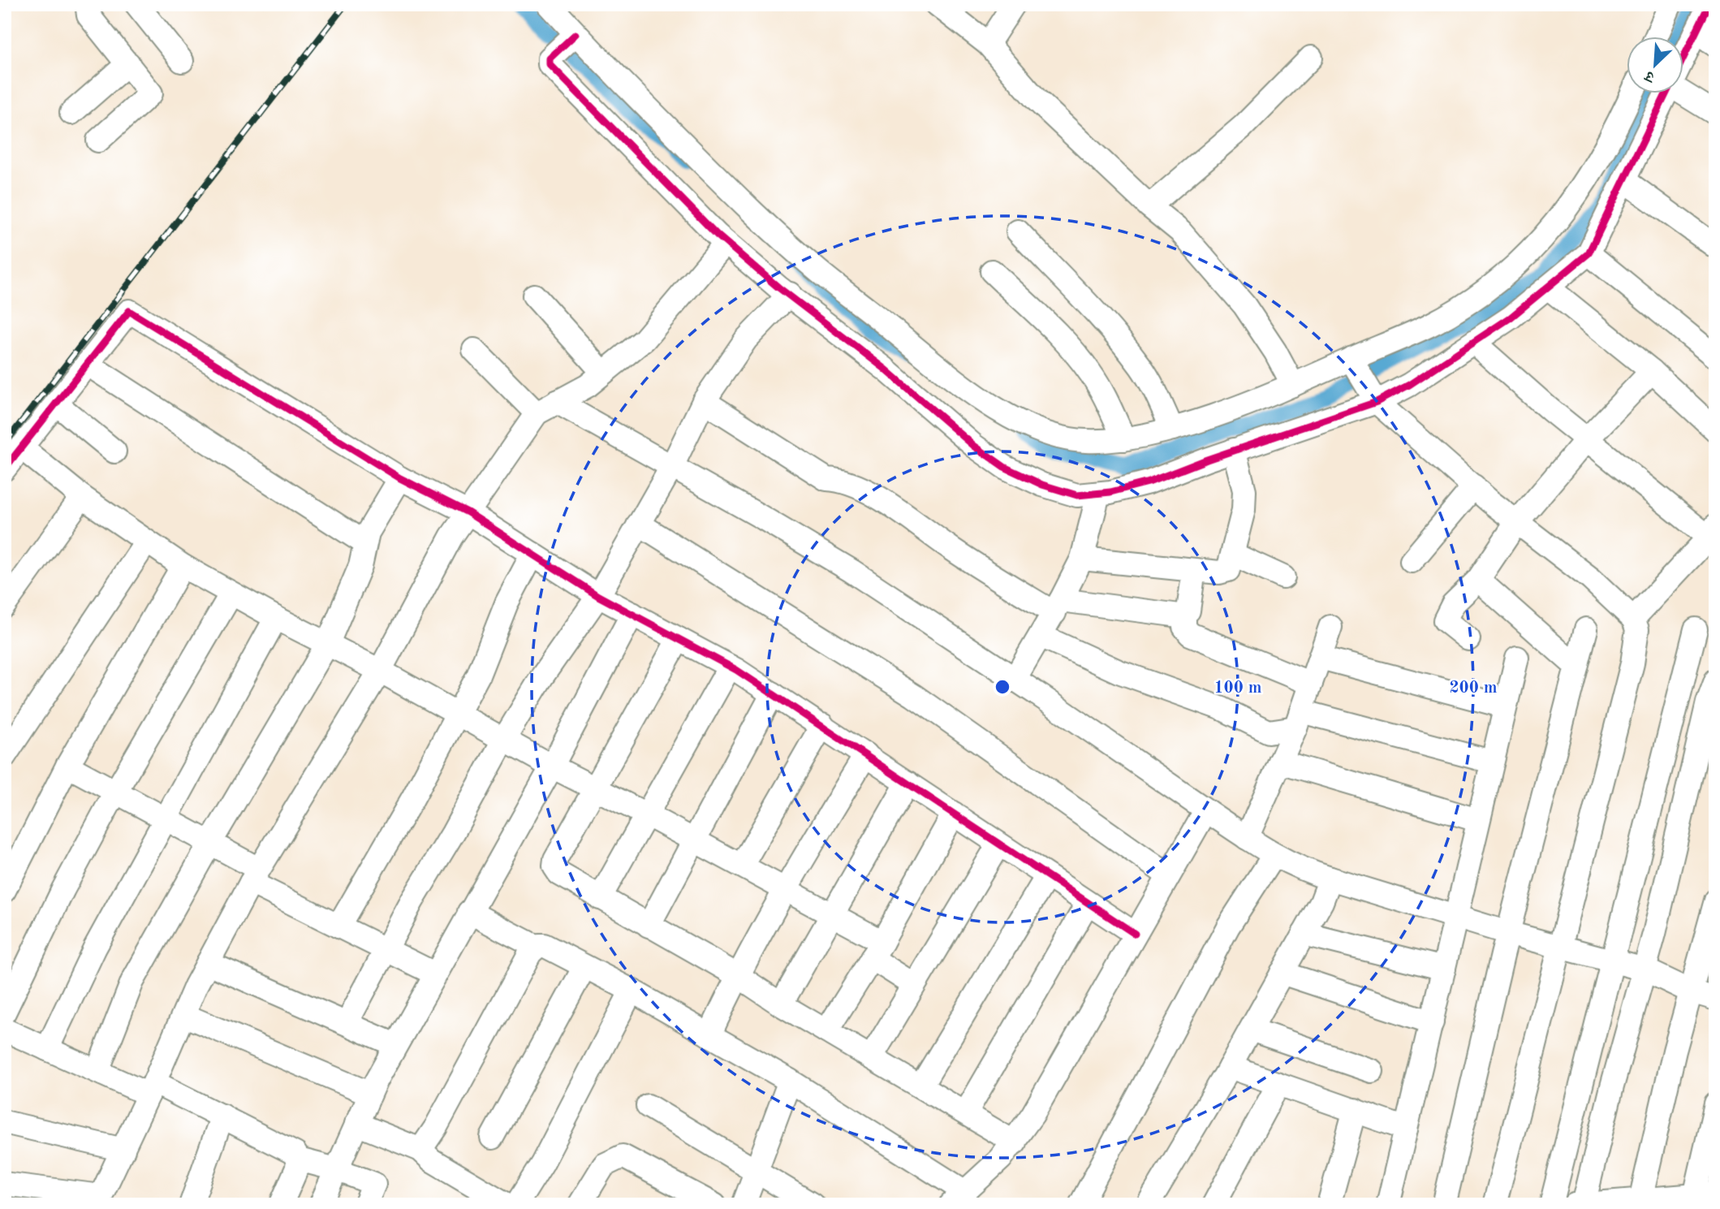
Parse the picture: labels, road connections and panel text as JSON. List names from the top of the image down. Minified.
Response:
{"north":"bottom left","rings":["100 m","200 m"]}
